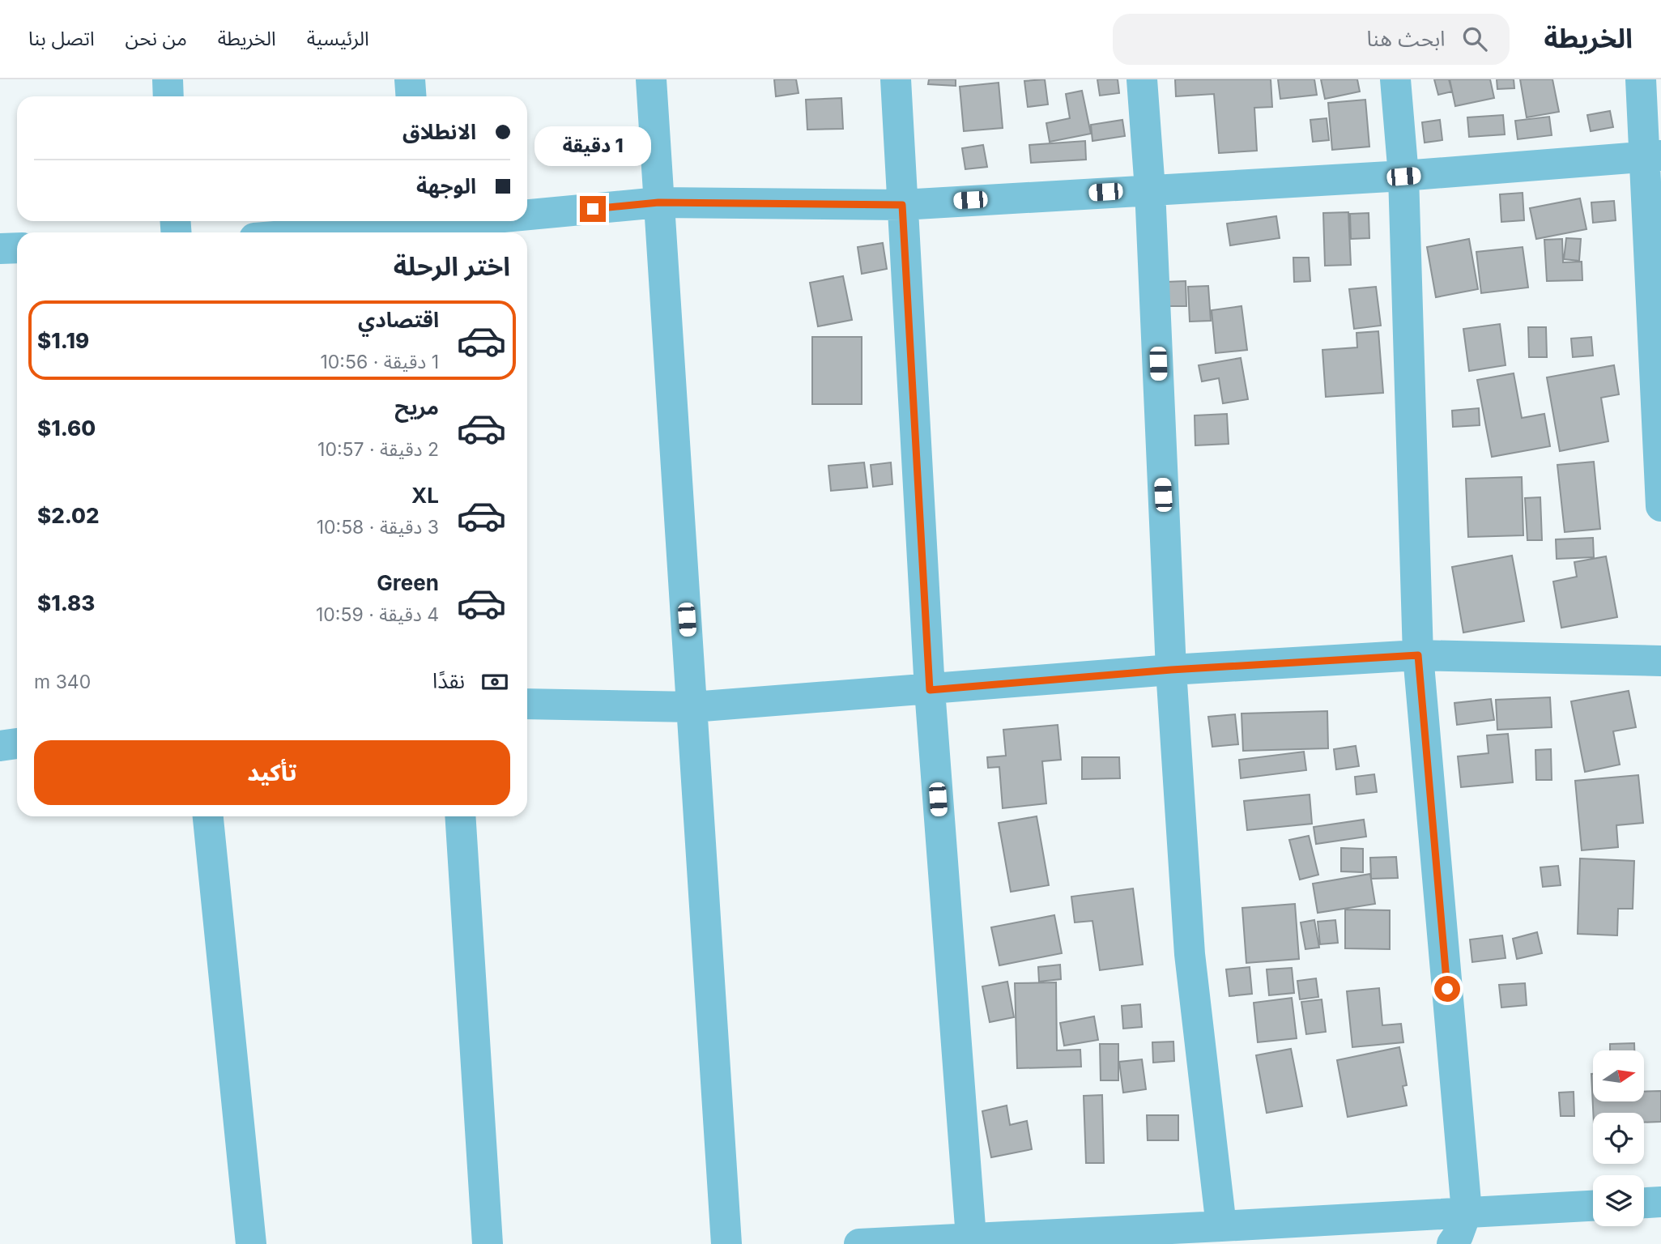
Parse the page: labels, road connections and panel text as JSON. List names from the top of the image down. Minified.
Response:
{"north":"right","page":{"header":"الخريطة","search":"ابحث هنا","nav":["الرئيسية","الخريطة","من نحن","اتصل بنا"],"banner":["الانطلاق","الوجهة"],"bubble":"1 دقيقة","heading":"اختر الرحلة","list":[{"name":"اقتصادي","note":"1 دقيقة · 10:56","value":"$1.19"},{"name":"مريح","note":"2 دقيقة · 10:57","value":"$1.60"},{"name":"XL","note":"3 دقيقة · 10:58","value":"$2.02"},{"name":"Green","note":"4 دقيقة · 10:59","value":"$1.83"}],"pay":["نقدًا","340 m"],"buttons":"تأكيد"}}
